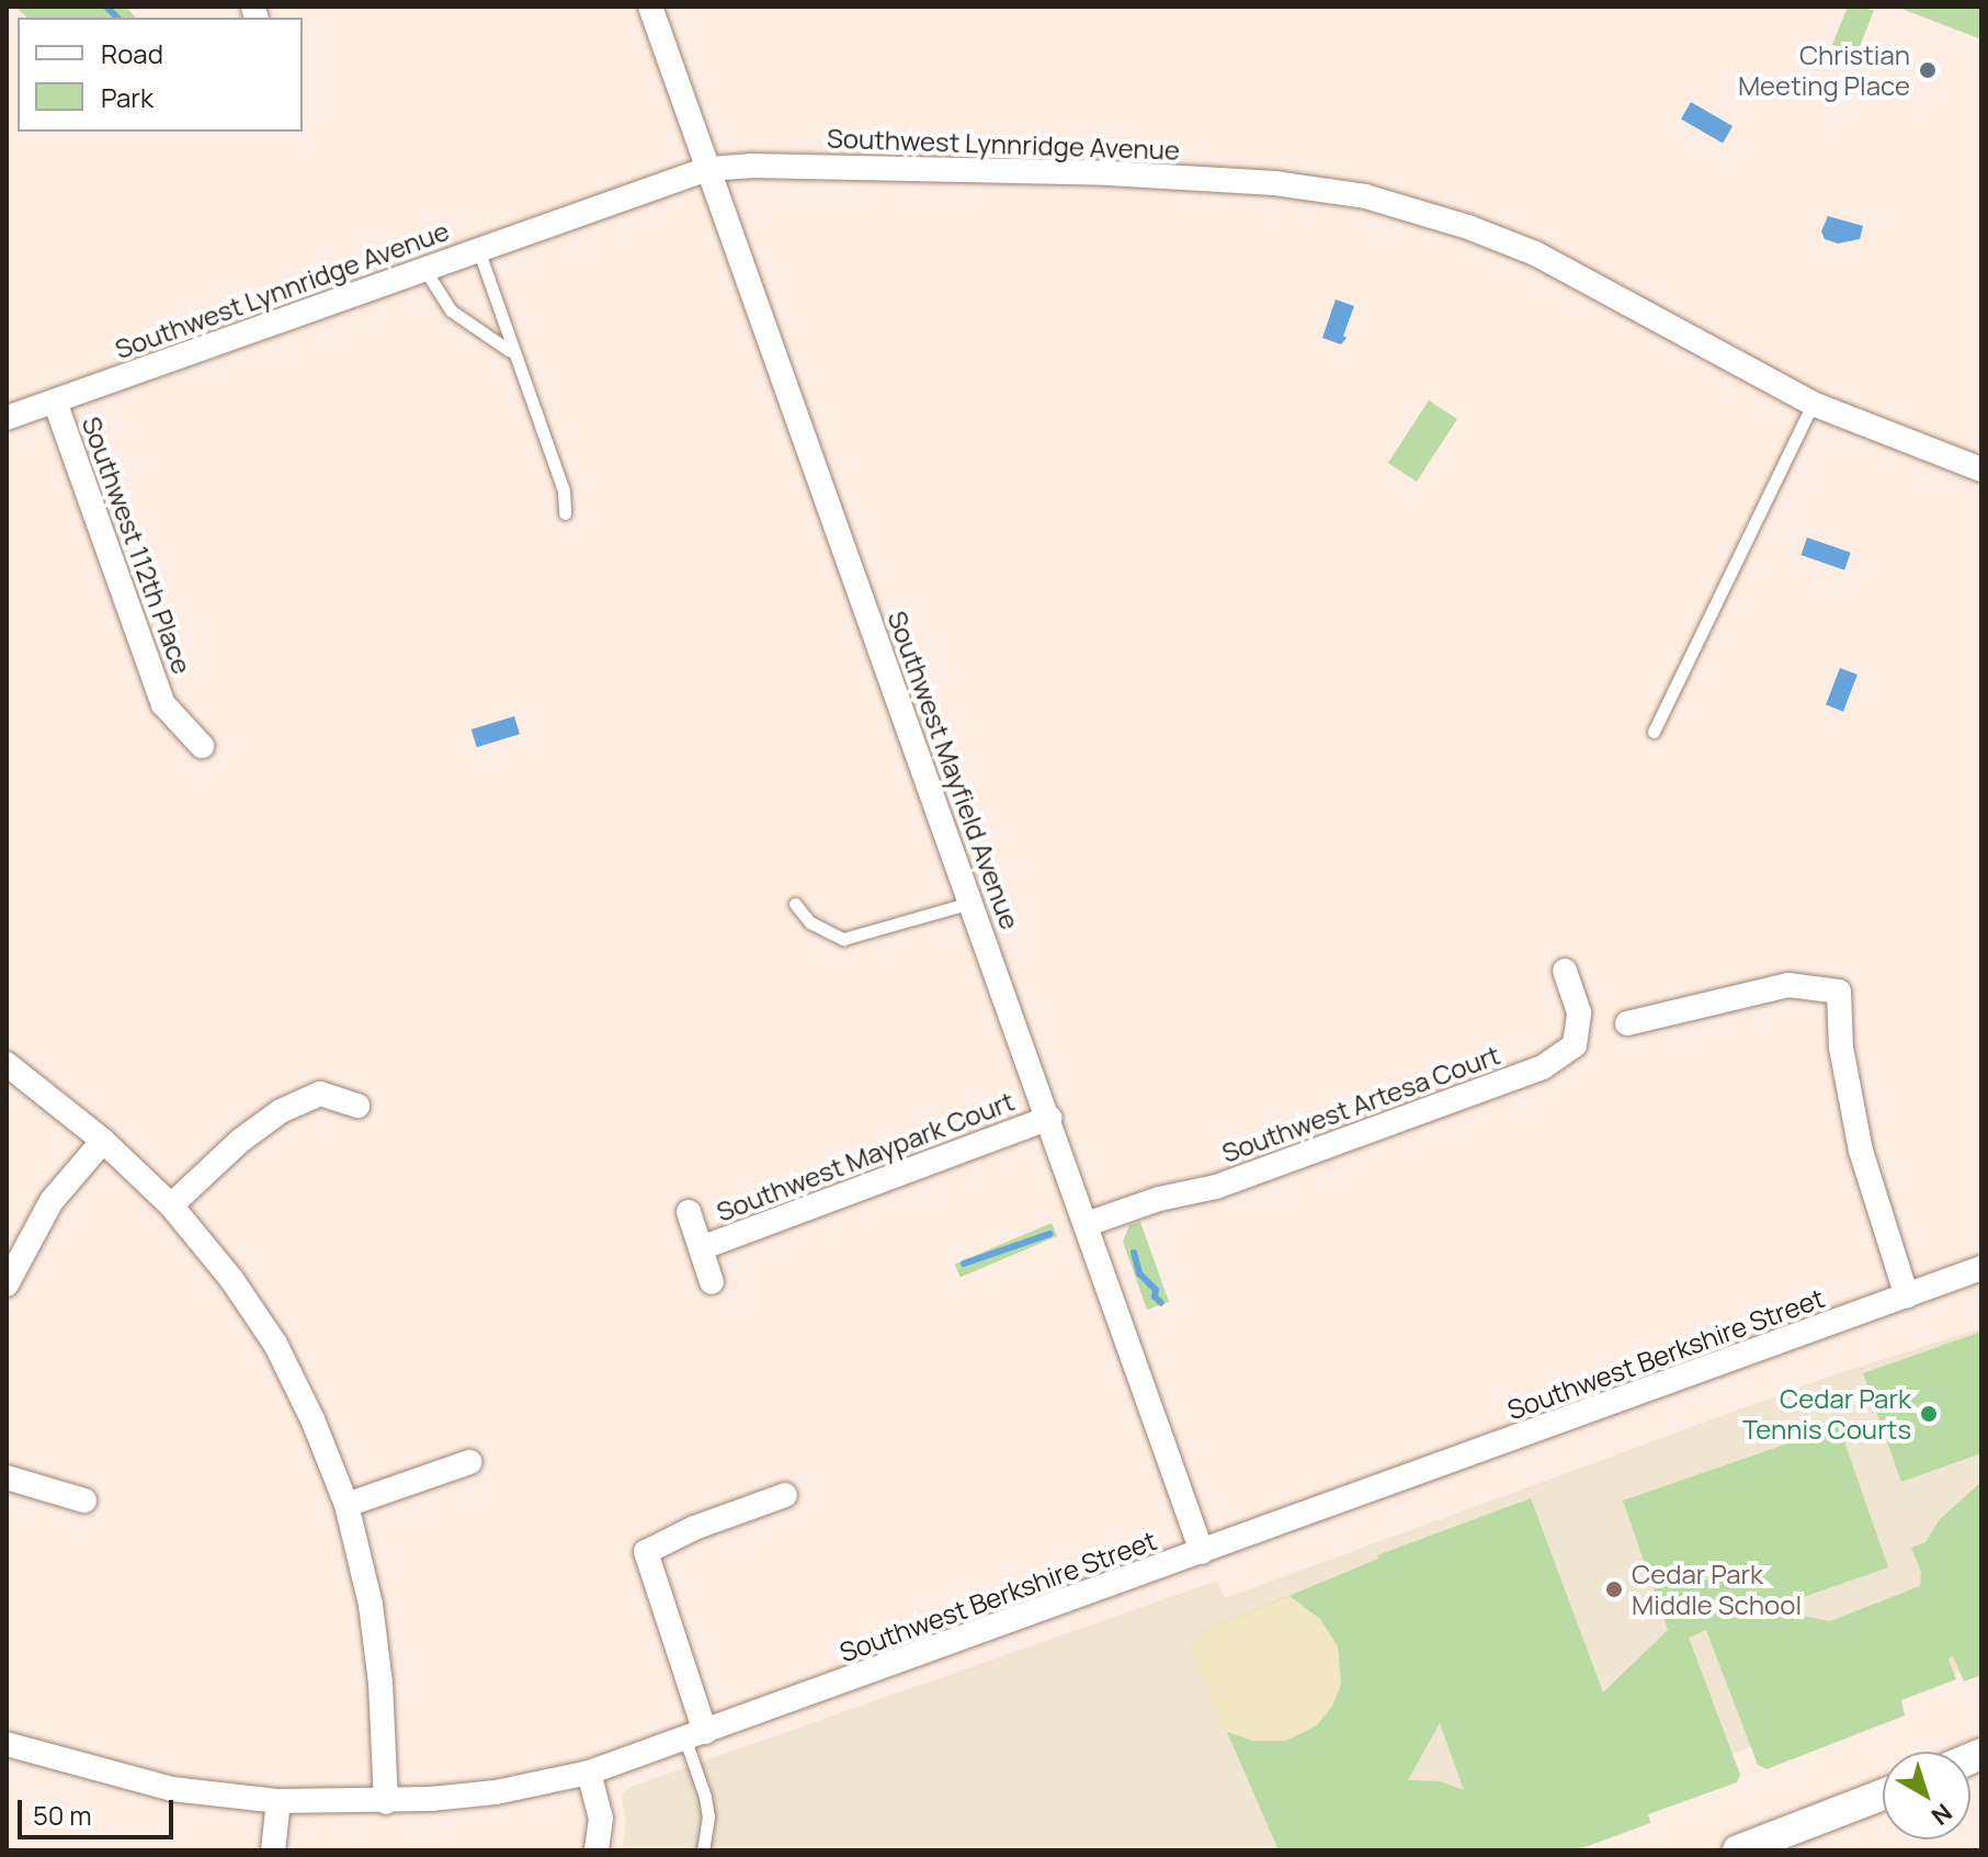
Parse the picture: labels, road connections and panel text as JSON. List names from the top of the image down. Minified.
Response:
{"streets":{"street":["Southwest Lynnridge Avenue","Southwest 112th Place","Southwest Mayfield Avenue","Southwest Artesa Court","Southwest Maypark Court","Southwest Berkshire Street"]},"crossings":[["Southwest Lynnridge Avenue","Southwest 112th Place"],["Southwest Lynnridge Avenue","Southwest Mayfield Avenue"],["Southwest Mayfield Avenue","Southwest Artesa Court"],["Southwest Mayfield Avenue","Southwest Maypark Court"],["Southwest Mayfield Avenue","Southwest Berkshire Street"]],"places":["Christian Meeting Place","Cedar Park Tennis Courts","Cedar Park Middle School"],"legend":["Road","Park"],"scale_bar":"50 m","north":"bottom right"}
